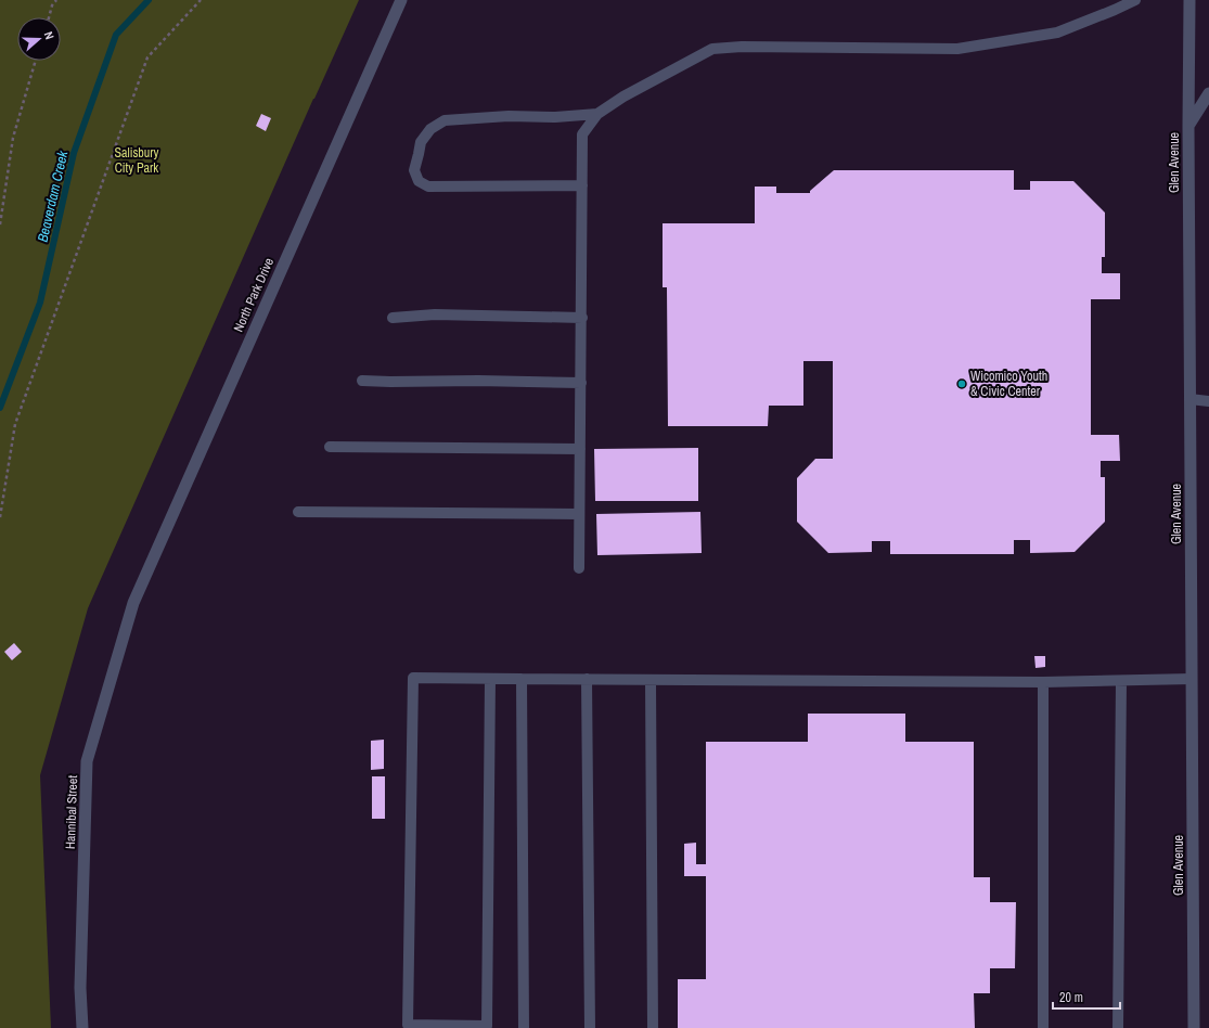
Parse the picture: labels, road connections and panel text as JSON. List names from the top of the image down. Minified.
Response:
{"streets":{"street":["Glen Avenue","North Park Drive","Hannibal Street"]},"crossings":[["North Park Drive","Hannibal Street"]],"water":["Beaverdam Creek"],"parks":["Salisbury City Park"],"places":["Wicomico Youth & Civic Center"],"scale_bar":"20 m","north":"right"}
